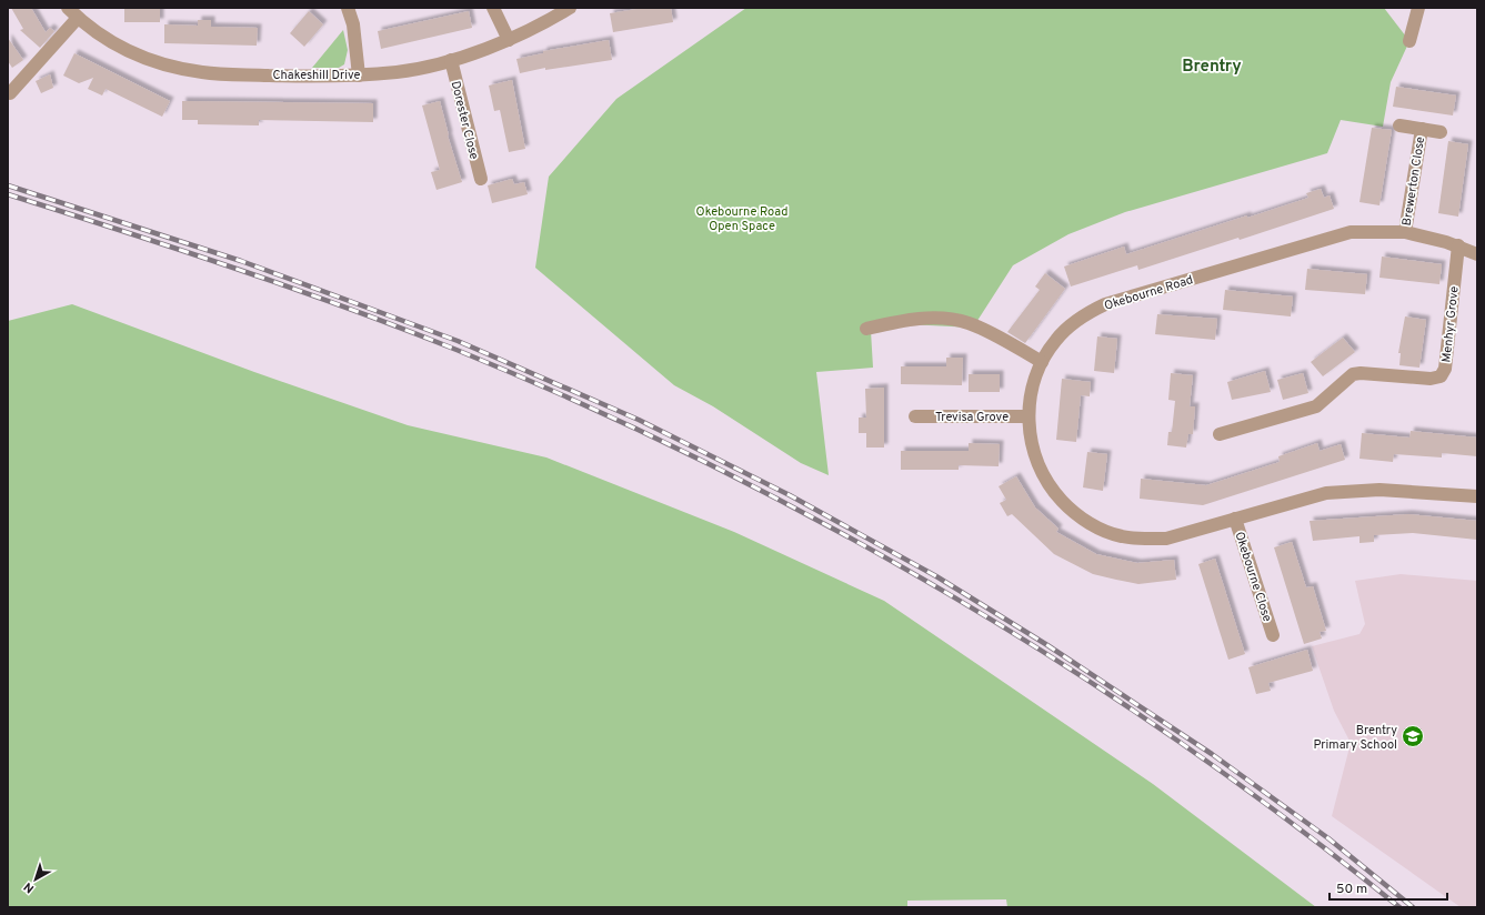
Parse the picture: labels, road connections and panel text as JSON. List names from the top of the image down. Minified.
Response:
{"streets":{"street":["Chakeshill Drive","Dorester Close","Brewerton Close","Okebourne Road","Menhyr Grove","Trevisa Grove","Okebourne Close"]},"crossings":[["Chakeshill Drive","Dorester Close"],["Brewerton Close","Okebourne Road"],["Okebourne Road","Menhyr Grove"],["Okebourne Road","Trevisa Grove"],["Okebourne Road","Okebourne Close"]],"districts":["Brentry"],"parks":["Okebourne Road Open Space"],"places":{"school or university":["Brentry Primary School"]},"scale_bar":"50 m","north":"bottom left"}
